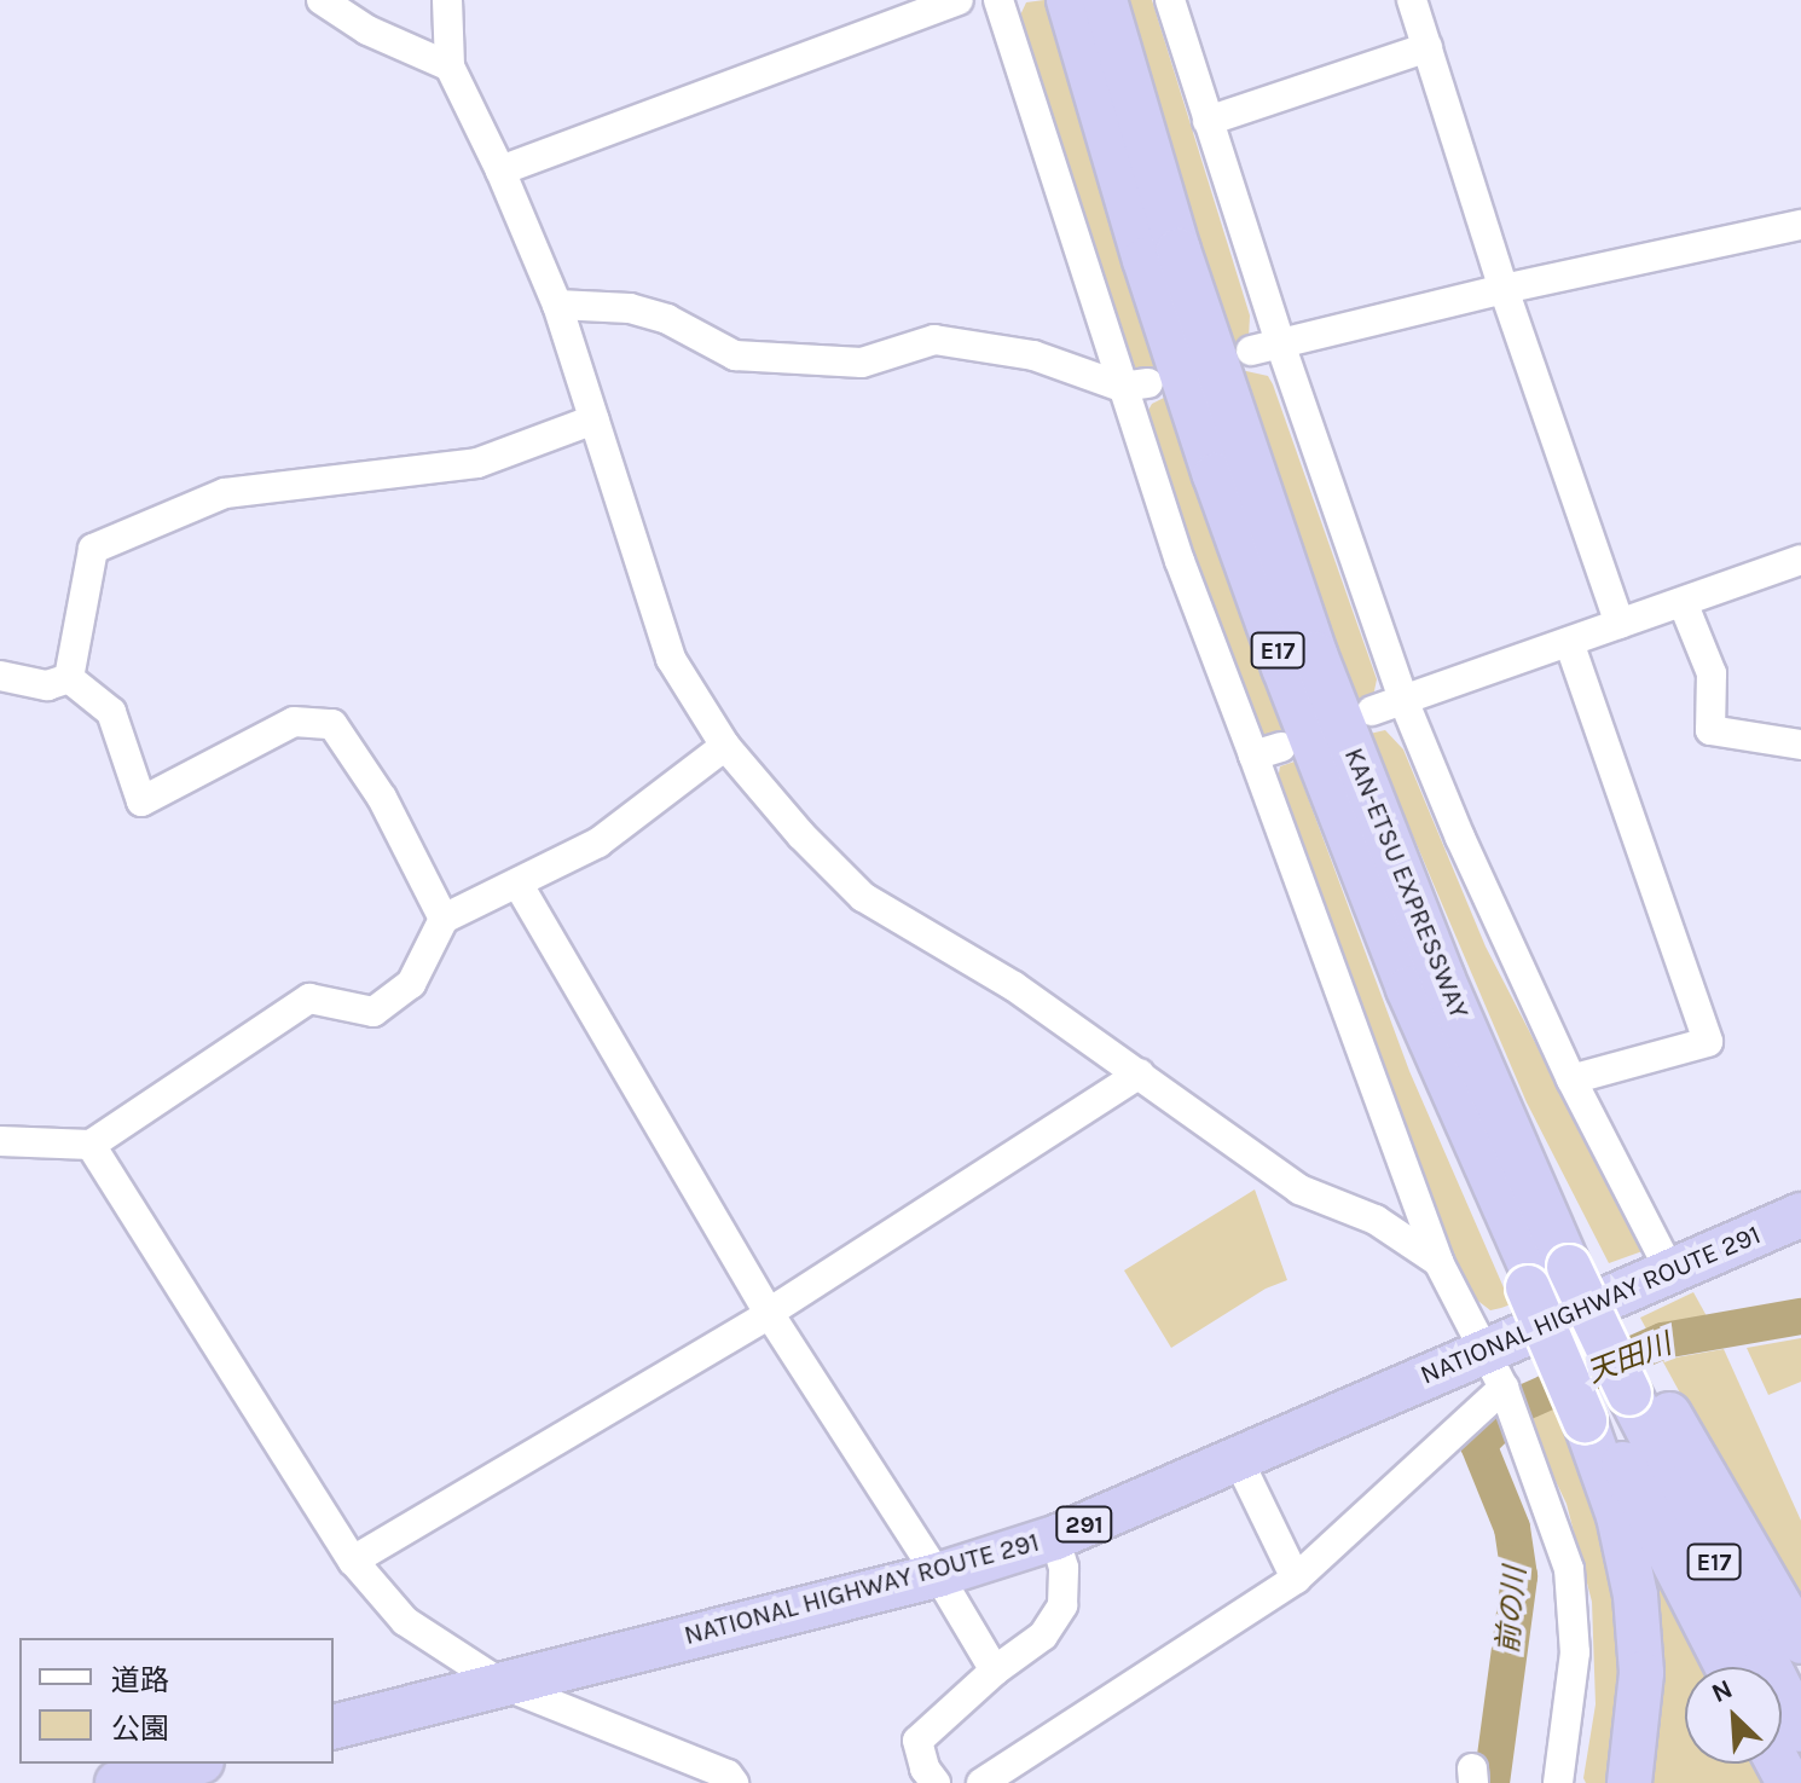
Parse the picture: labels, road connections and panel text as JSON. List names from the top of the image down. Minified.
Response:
{"streets":{"highway":["E17","KAN-ETSU EXPRESSWAY","NATIONAL HIGHWAY ROUTE 291","291"]},"water":["天田川","前の川"],"legend":["道路","公園"],"north":"top left"}
